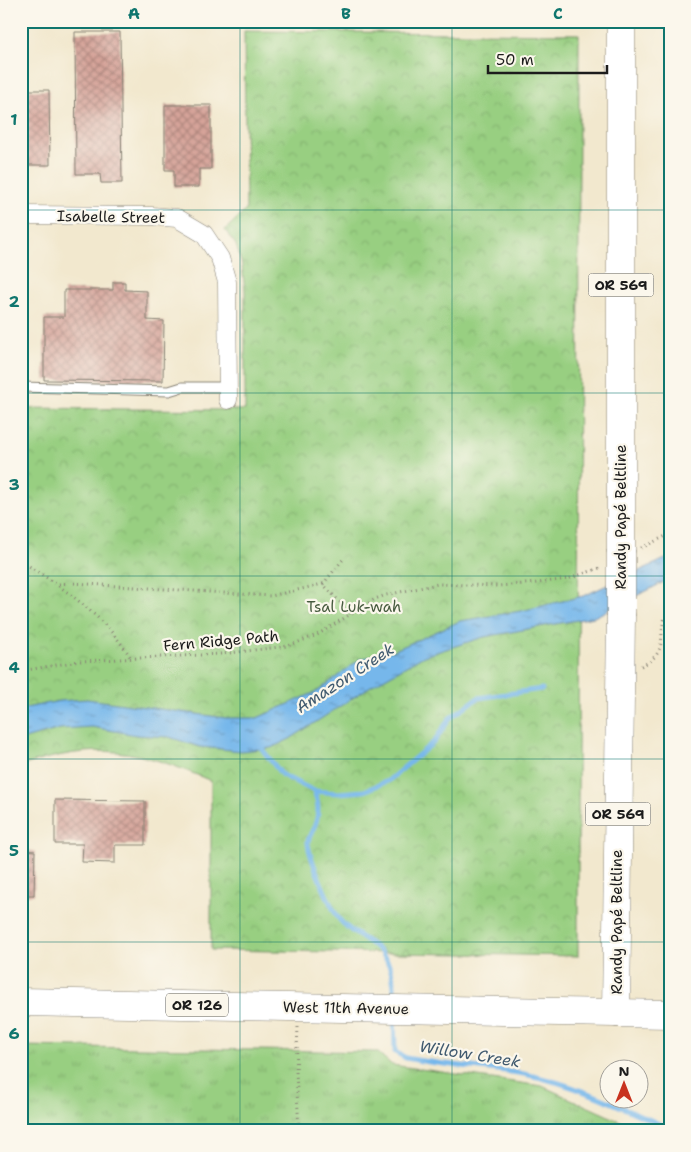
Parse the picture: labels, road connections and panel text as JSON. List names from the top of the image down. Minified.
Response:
{"streets":{"main road":["OR 569","Randy Papé Beltline","OR 126","West 11th Avenue"],"street":["Isabelle Street"],"path":["Fern Ridge Path"]},"crossings":[["Randy Papé Beltline","Fern Ridge Path"],["Randy Papé Beltline","West 11th Avenue"]],"water":["Amazon Creek","Willow Creek"],"parks":["Tsal Luk-wah"],"scale_bar":"50 m","north":"top","grid":{"columns":["A","B","C"],"rows":["1","2","3","4","5","6"]}}
